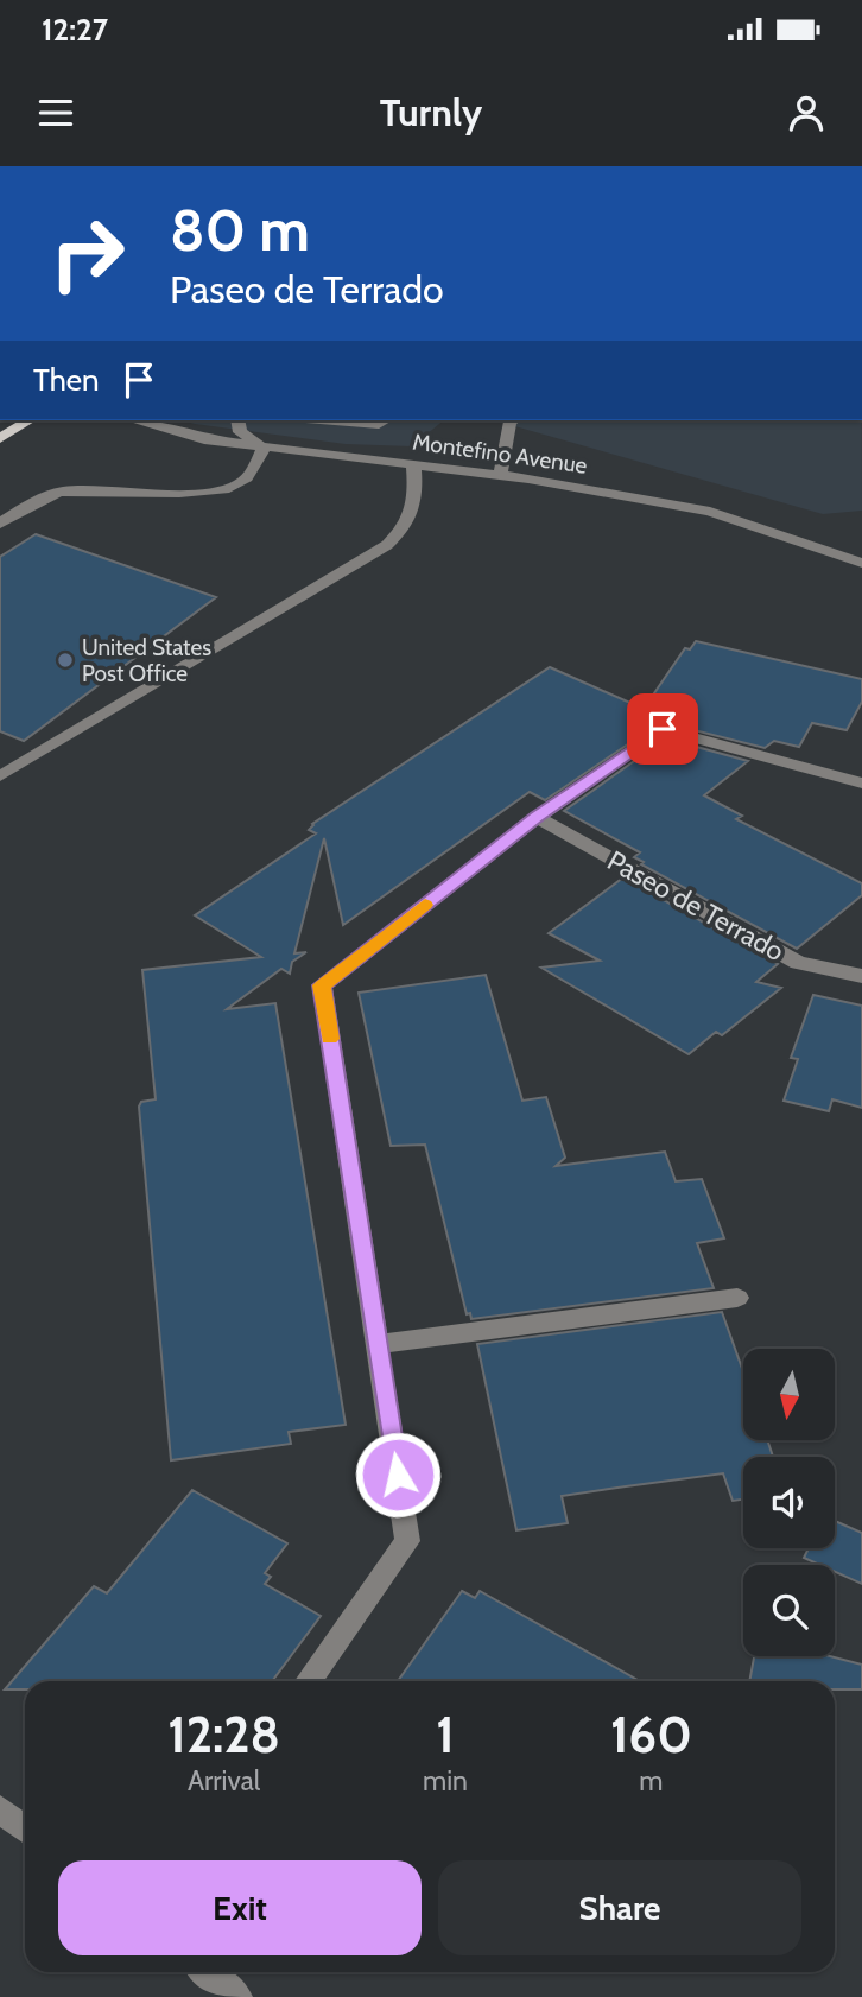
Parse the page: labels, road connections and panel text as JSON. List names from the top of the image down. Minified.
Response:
{"streets":{"street":["Montefino Avenue","Paseo de Terrado"]},"places":["United States Post Office"],"north":"bottom","page":{"status":"12:27","header":"Turnly","turn":["80 m","Paseo de Terrado"],"then":"Then","eta":["12:28","Arrival","1","min","160","m"],"buttons":["Exit","Share"]}}
